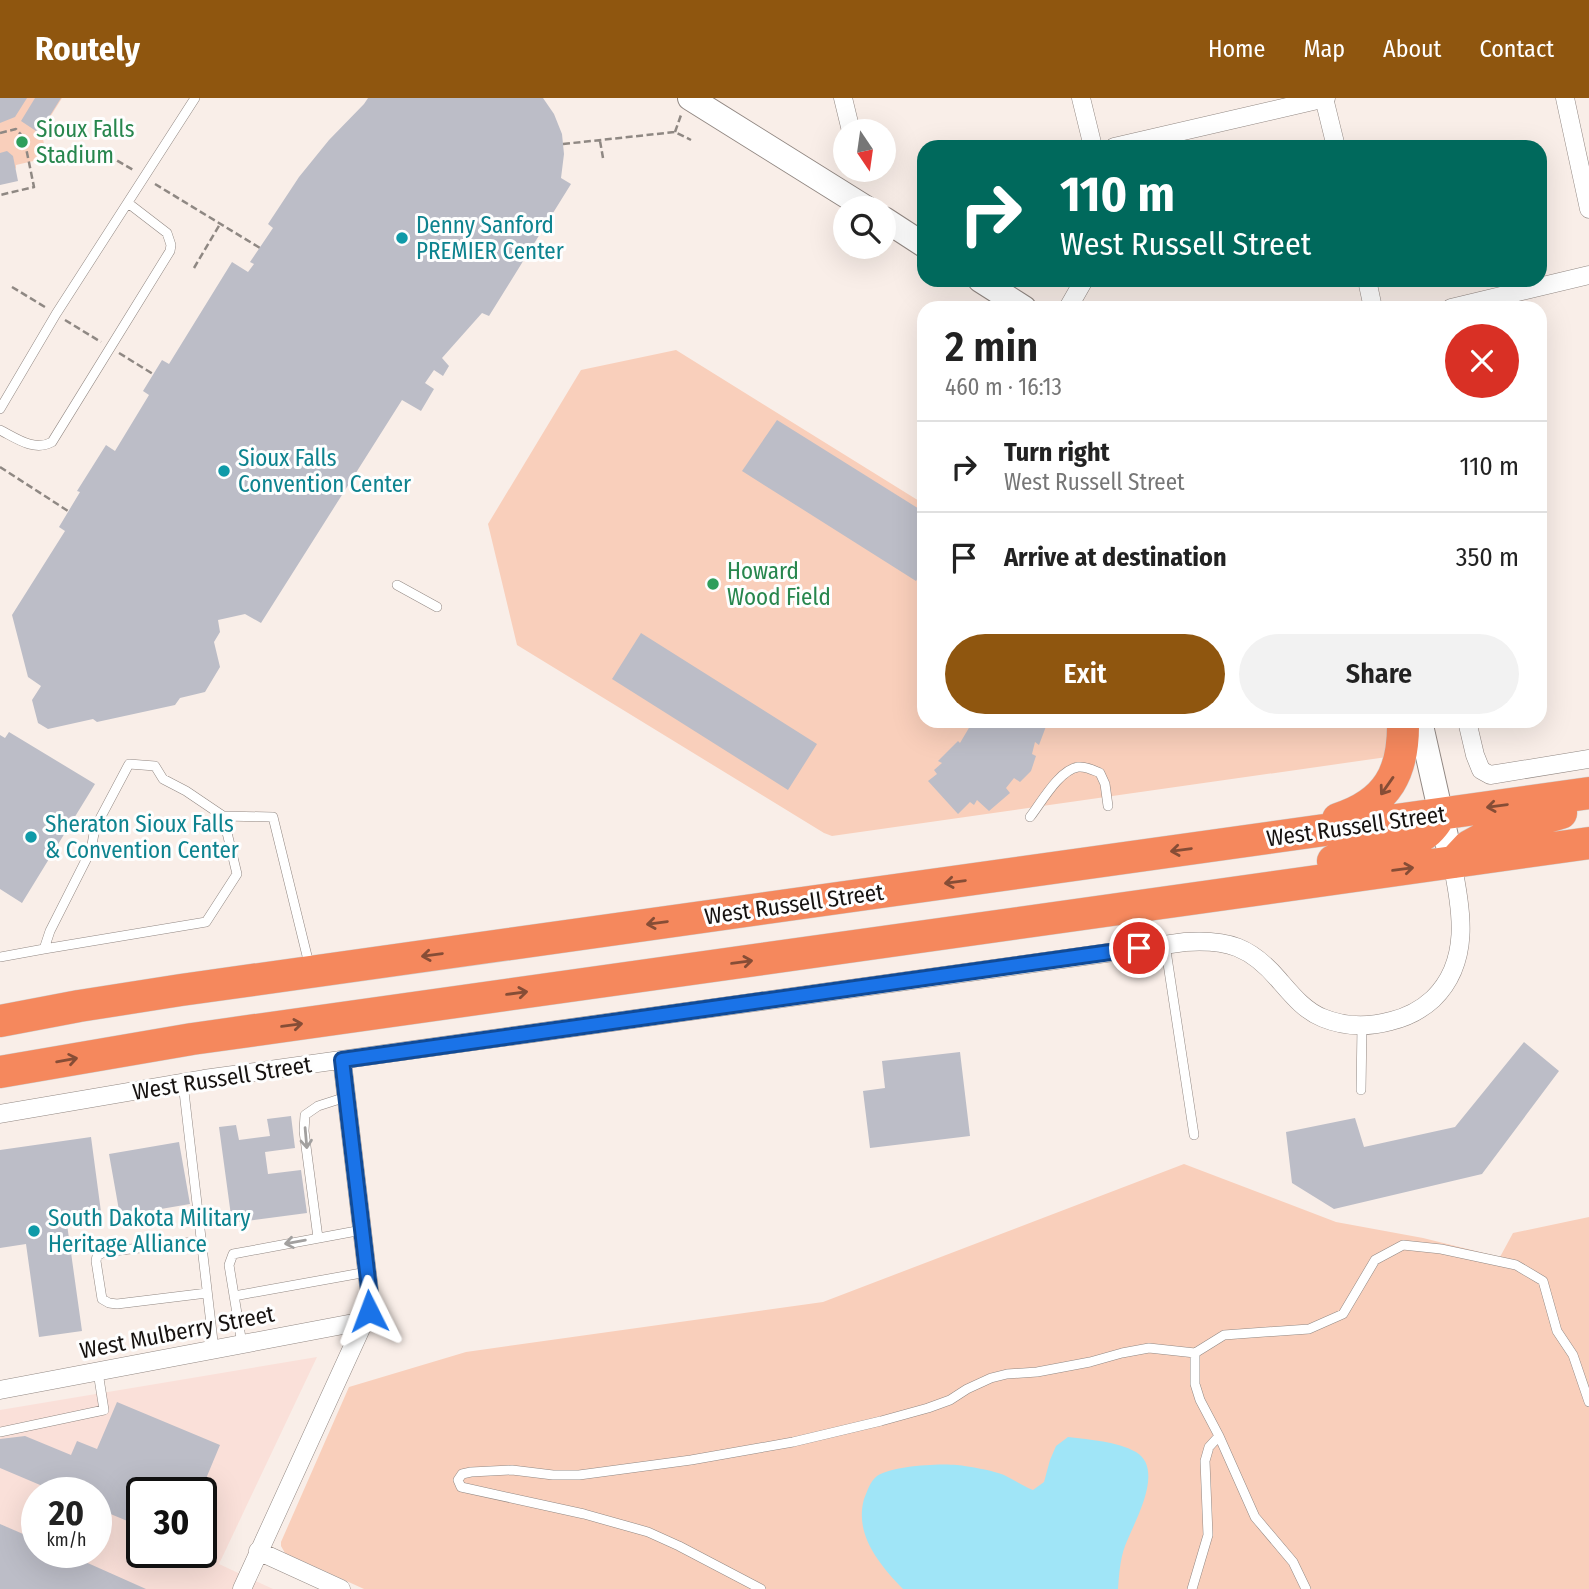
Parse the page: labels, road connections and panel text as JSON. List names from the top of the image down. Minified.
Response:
{"streets":{"highway":["West Russell Street"],"street":["West Mulberry Street"]},"places":["Sioux Falls Stadium","Denny Sanford PREMIER Center","Sioux Falls Convention Center","Howard Wood Field","Sheraton Sioux Falls & Convention Center","South Dakota Military Heritage Alliance"],"north":"bottom","page":{"header":"Routely","nav":["Home","Map","About","Contact"],"turn":["110 m","West Russell Street"],"heading":["2 min","460 m · 16:13"],"list":[{"name":"Turn right","note":"West Russell Street","value":"110 m"},{"name":"Arrive at destination","value":"350 m"}],"buttons":["Exit","Share"],"speed":"20 km/h","limit":"30"}}
